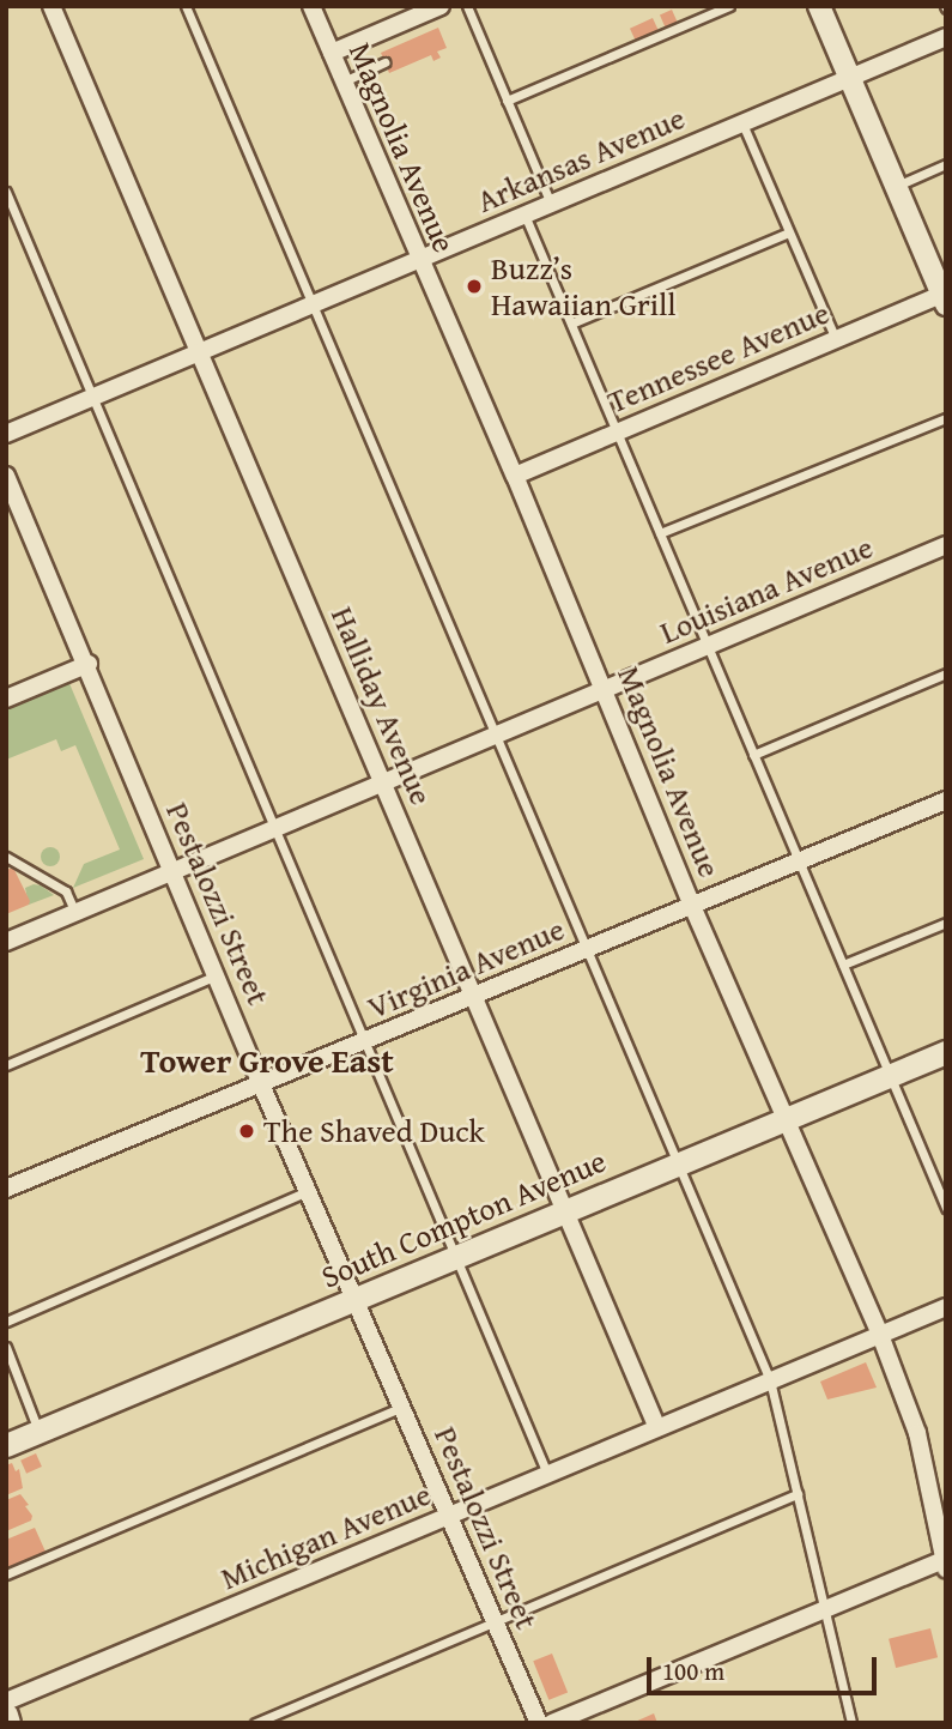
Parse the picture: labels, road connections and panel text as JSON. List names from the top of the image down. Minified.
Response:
{"streets":{"main road":["South Compton Avenue"],"street":["Magnolia Avenue","Arkansas Avenue","Tennessee Avenue","Louisiana Avenue","Halliday Avenue","Pestalozzi Street","Virginia Avenue","Michigan Avenue"]},"crossings":[["Magnolia Avenue","Arkansas Avenue"],["Magnolia Avenue","Tennessee Avenue"],["Magnolia Avenue","Louisiana Avenue"],["Magnolia Avenue","Virginia Avenue"],["Magnolia Avenue","South Compton Avenue"],["Magnolia Avenue","Michigan Avenue"],["Arkansas Avenue","Halliday Avenue"],["Louisiana Avenue","Halliday Avenue"],["Louisiana Avenue","Pestalozzi Street"],["Halliday Avenue","Virginia Avenue"],["Halliday Avenue","South Compton Avenue"],["Halliday Avenue","Michigan Avenue"],["Pestalozzi Street","Virginia Avenue"],["Pestalozzi Street","South Compton Avenue"],["Pestalozzi Street","Michigan Avenue"]],"districts":["Tower Grove East"],"places":["Buzz’s Hawaiian Grill","The Shaved Duck"],"scale_bar":"100 m"}
